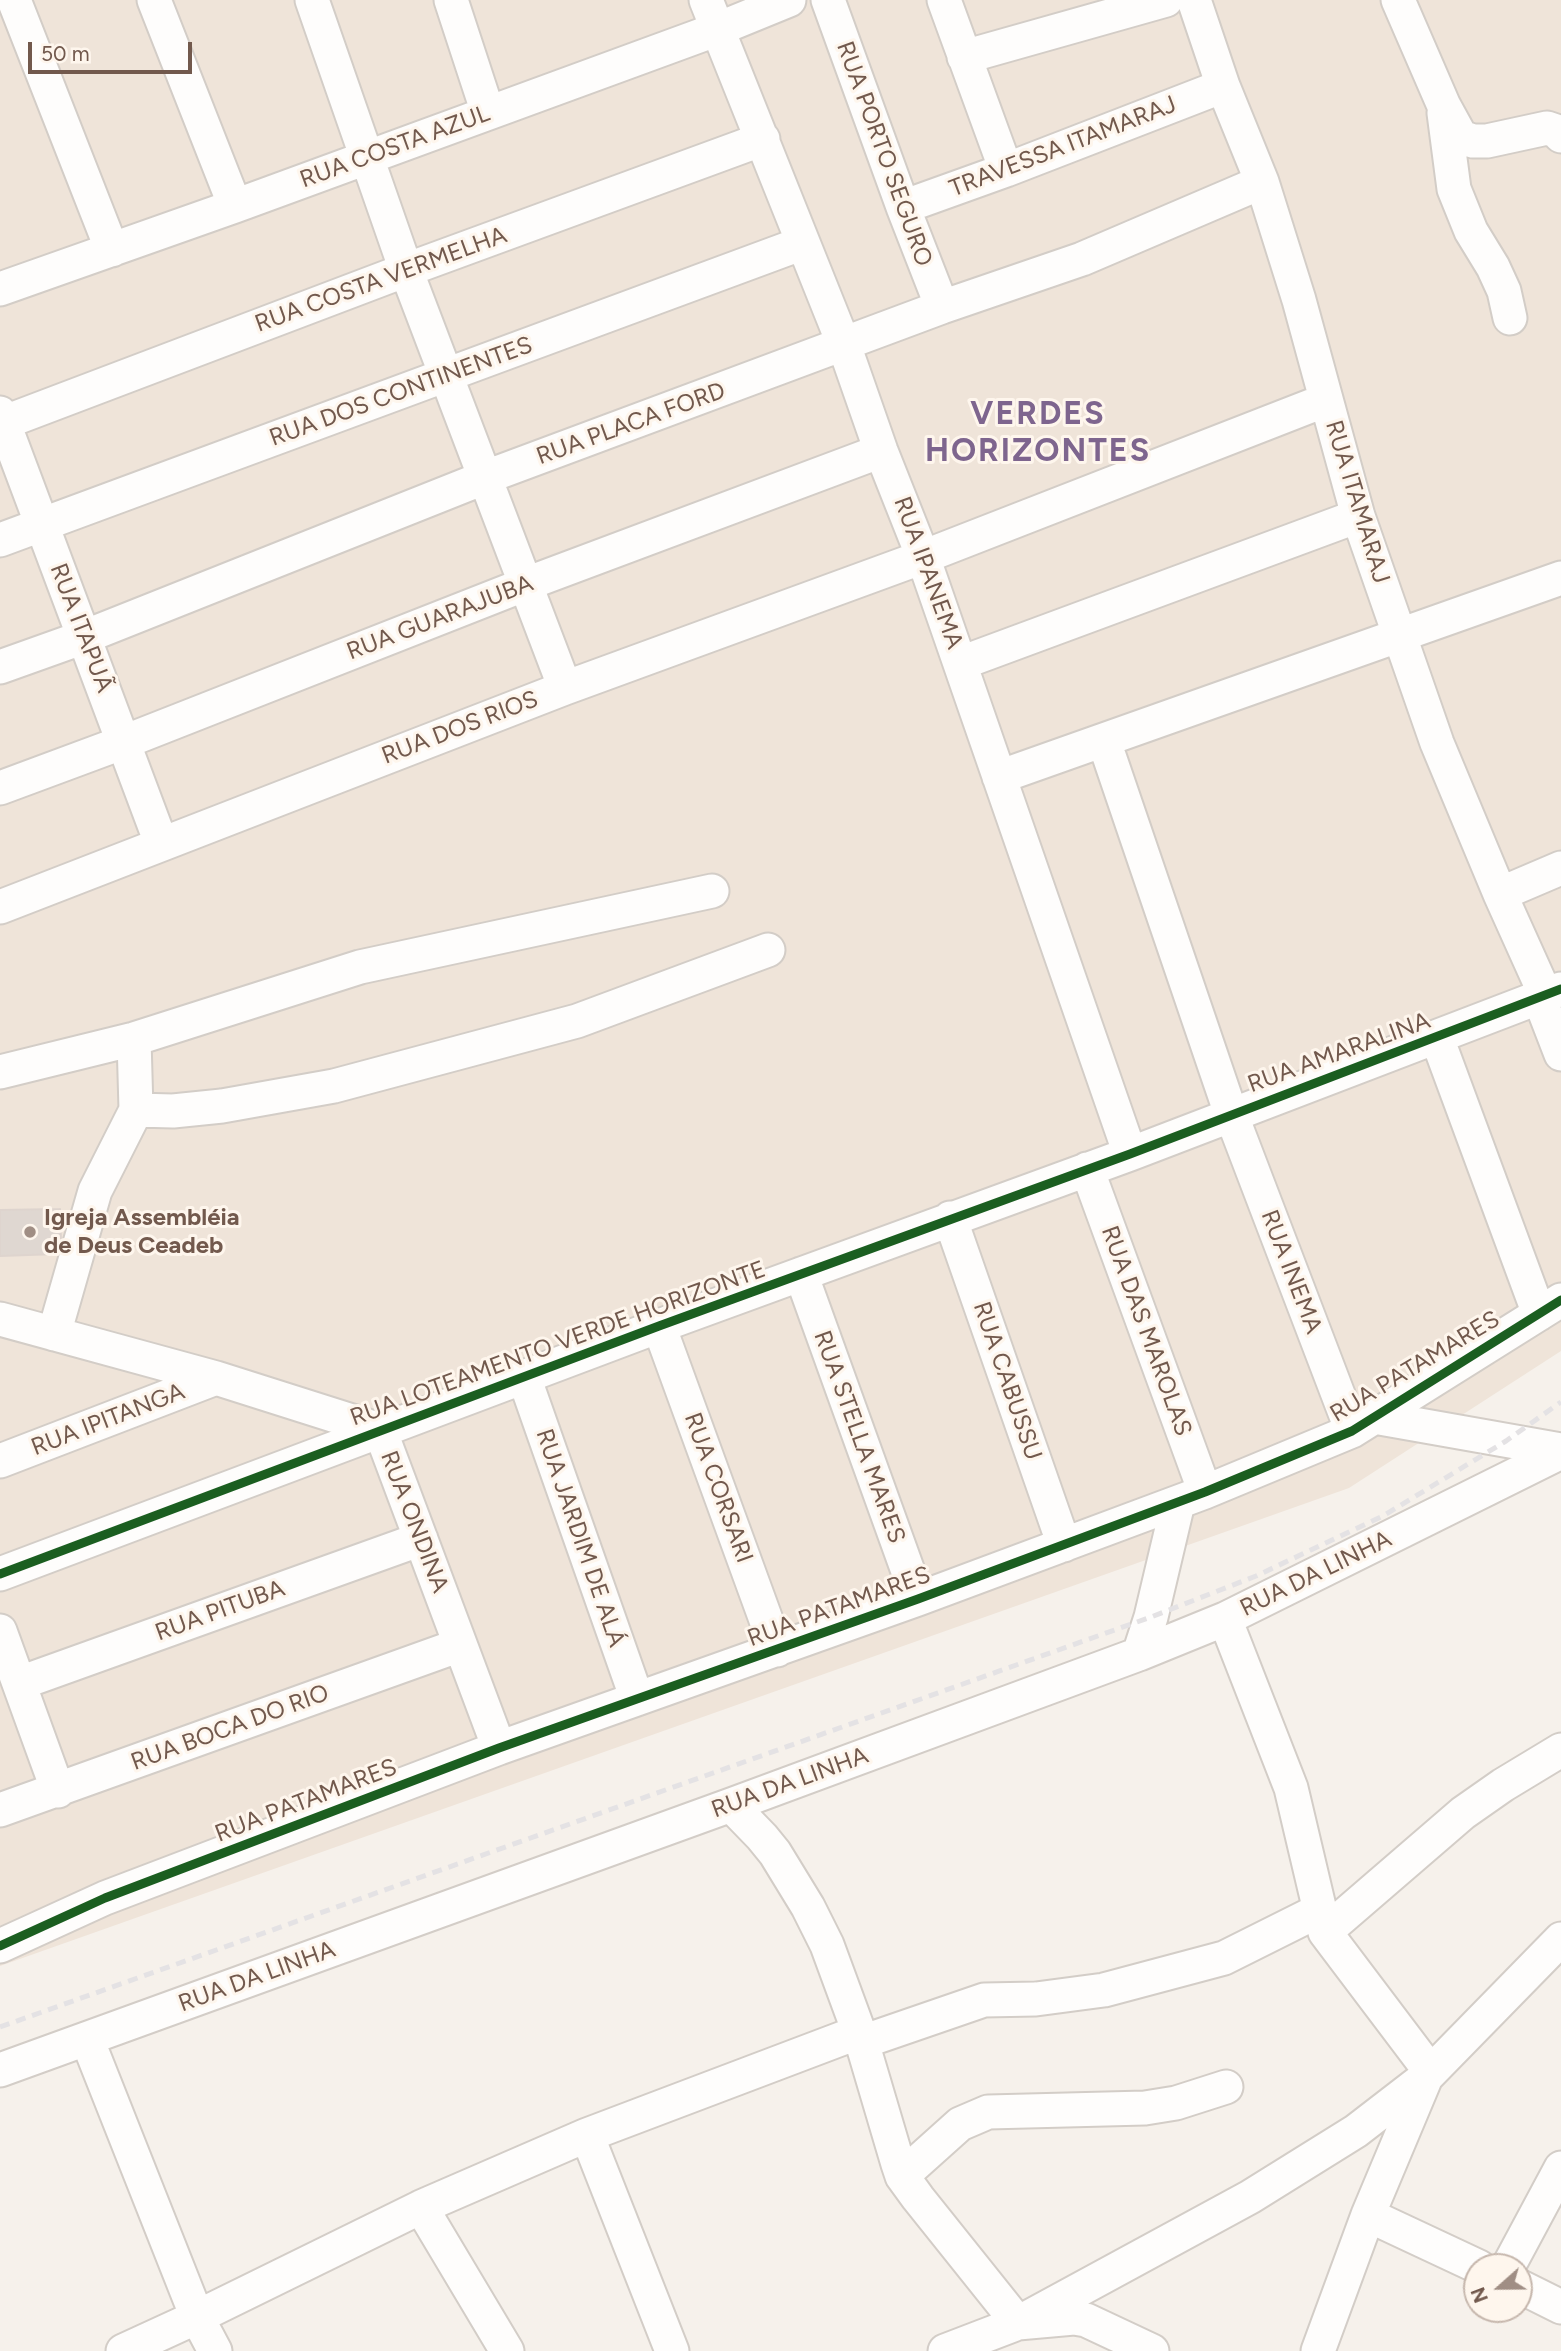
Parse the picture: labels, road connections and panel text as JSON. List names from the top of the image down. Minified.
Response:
{"streets":{"street":["RUA COSTA AZUL","TRAVESSA ITAMARAJ","RUA PORTO SEGURO","RUA COSTA VERMELHA","RUA DOS CONTINENTES","RUA PLACA FORD","RUA ITAMARAJ","RUA IPANEMA","RUA GUARAJUBA","RUA ITAPUÃ","RUA DOS RIOS","RUA AMARALINA","RUA INEMA","RUA DAS MAROLAS","RUA LOTEAMENTO VERDE HORIZONTE","RUA PATAMARES","RUA CABUSSU","RUA IPITANGA","RUA STELLA MARES","RUA CORSARI","RUA ONDINA","RUA JARDIM DE ALÁ","RUA DA LINHA","RUA PITUBA","RUA BOCA DO RIO"]},"crossings":[["RUA COSTA AZUL","RUA IPANEMA"],["TRAVESSA ITAMARAJ","RUA PORTO SEGURO"],["TRAVESSA ITAMARAJ","RUA ITAMARAJ"],["RUA PORTO SEGURO","RUA PLACA FORD"],["RUA COSTA VERMELHA","RUA IPANEMA"],["RUA COSTA VERMELHA","RUA ITAPUÃ"],["RUA DOS CONTINENTES","RUA IPANEMA"],["RUA DOS CONTINENTES","RUA ITAPUÃ"],["RUA PLACA FORD","RUA ITAMARAJ"],["RUA PLACA FORD","RUA IPANEMA"],["RUA PLACA FORD","RUA ITAPUÃ"],["RUA ITAMARAJ","RUA DOS RIOS"],["RUA ITAMARAJ","RUA AMARALINA"],["RUA IPANEMA","RUA GUARAJUBA"],["RUA IPANEMA","RUA DOS RIOS"],["RUA IPANEMA","RUA AMARALINA"],["RUA IPANEMA","RUA LOTEAMENTO VERDE HORIZONTE"],["RUA GUARAJUBA","RUA ITAPUÃ"],["RUA ITAPUÃ","RUA DOS RIOS"],["RUA AMARALINA","RUA INEMA"],["RUA AMARALINA","RUA LOTEAMENTO VERDE HORIZONTE"],["RUA INEMA","RUA PATAMARES"],["RUA DAS MAROLAS","RUA LOTEAMENTO VERDE HORIZONTE"],["RUA DAS MAROLAS","RUA PATAMARES"],["RUA LOTEAMENTO VERDE HORIZONTE","RUA CABUSSU"],["RUA LOTEAMENTO VERDE HORIZONTE","RUA STELLA MARES"],["RUA LOTEAMENTO VERDE HORIZONTE","RUA CORSARI"],["RUA LOTEAMENTO VERDE HORIZONTE","RUA ONDINA"],["RUA LOTEAMENTO VERDE HORIZONTE","RUA JARDIM DE ALÁ"],["RUA PATAMARES","RUA CABUSSU"],["RUA PATAMARES","RUA STELLA MARES"],["RUA PATAMARES","RUA CORSARI"],["RUA PATAMARES","RUA ONDINA"],["RUA PATAMARES","RUA JARDIM DE ALÁ"],["RUA IPITANGA","RUA ONDINA"],["RUA ONDINA","RUA PITUBA"],["RUA ONDINA","RUA BOCA DO RIO"]],"districts":["VERDES HORIZONTES"],"places":["Igreja Assembléia de Deus Ceadeb"],"scale_bar":"50 m","north":"left"}
